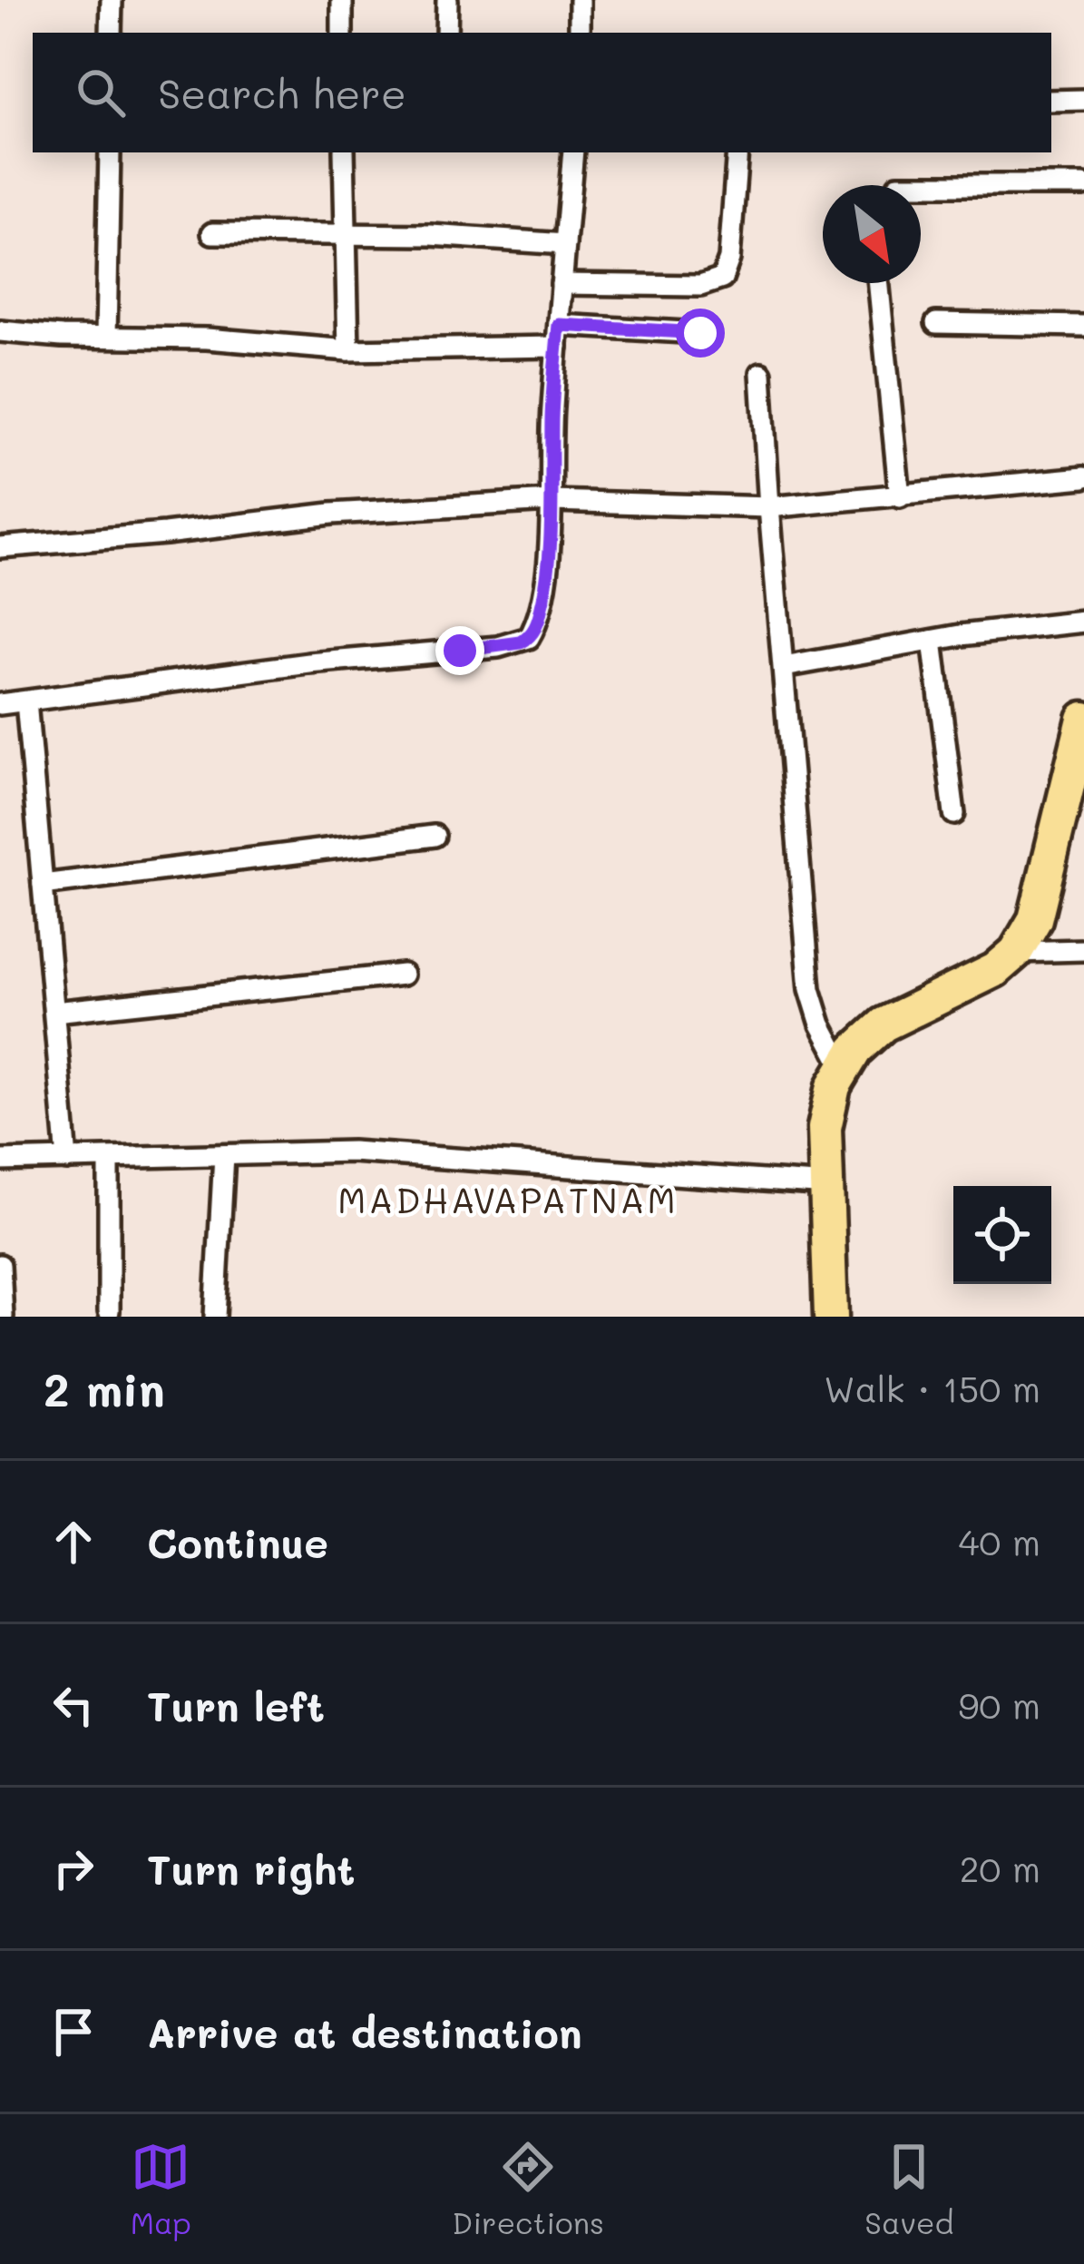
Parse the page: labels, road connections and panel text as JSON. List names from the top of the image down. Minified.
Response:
{"districts":["MADHAVAPATNAM"],"north":"bottom right","page":{"search":"Search here","heading":["2 min","Walk · 150 m"],"list":[["Continue","40 m"],["Turn left","90 m"],["Turn right","20 m"],"Arrive at destination"],"nav":["Map","Directions","Saved"]}}
